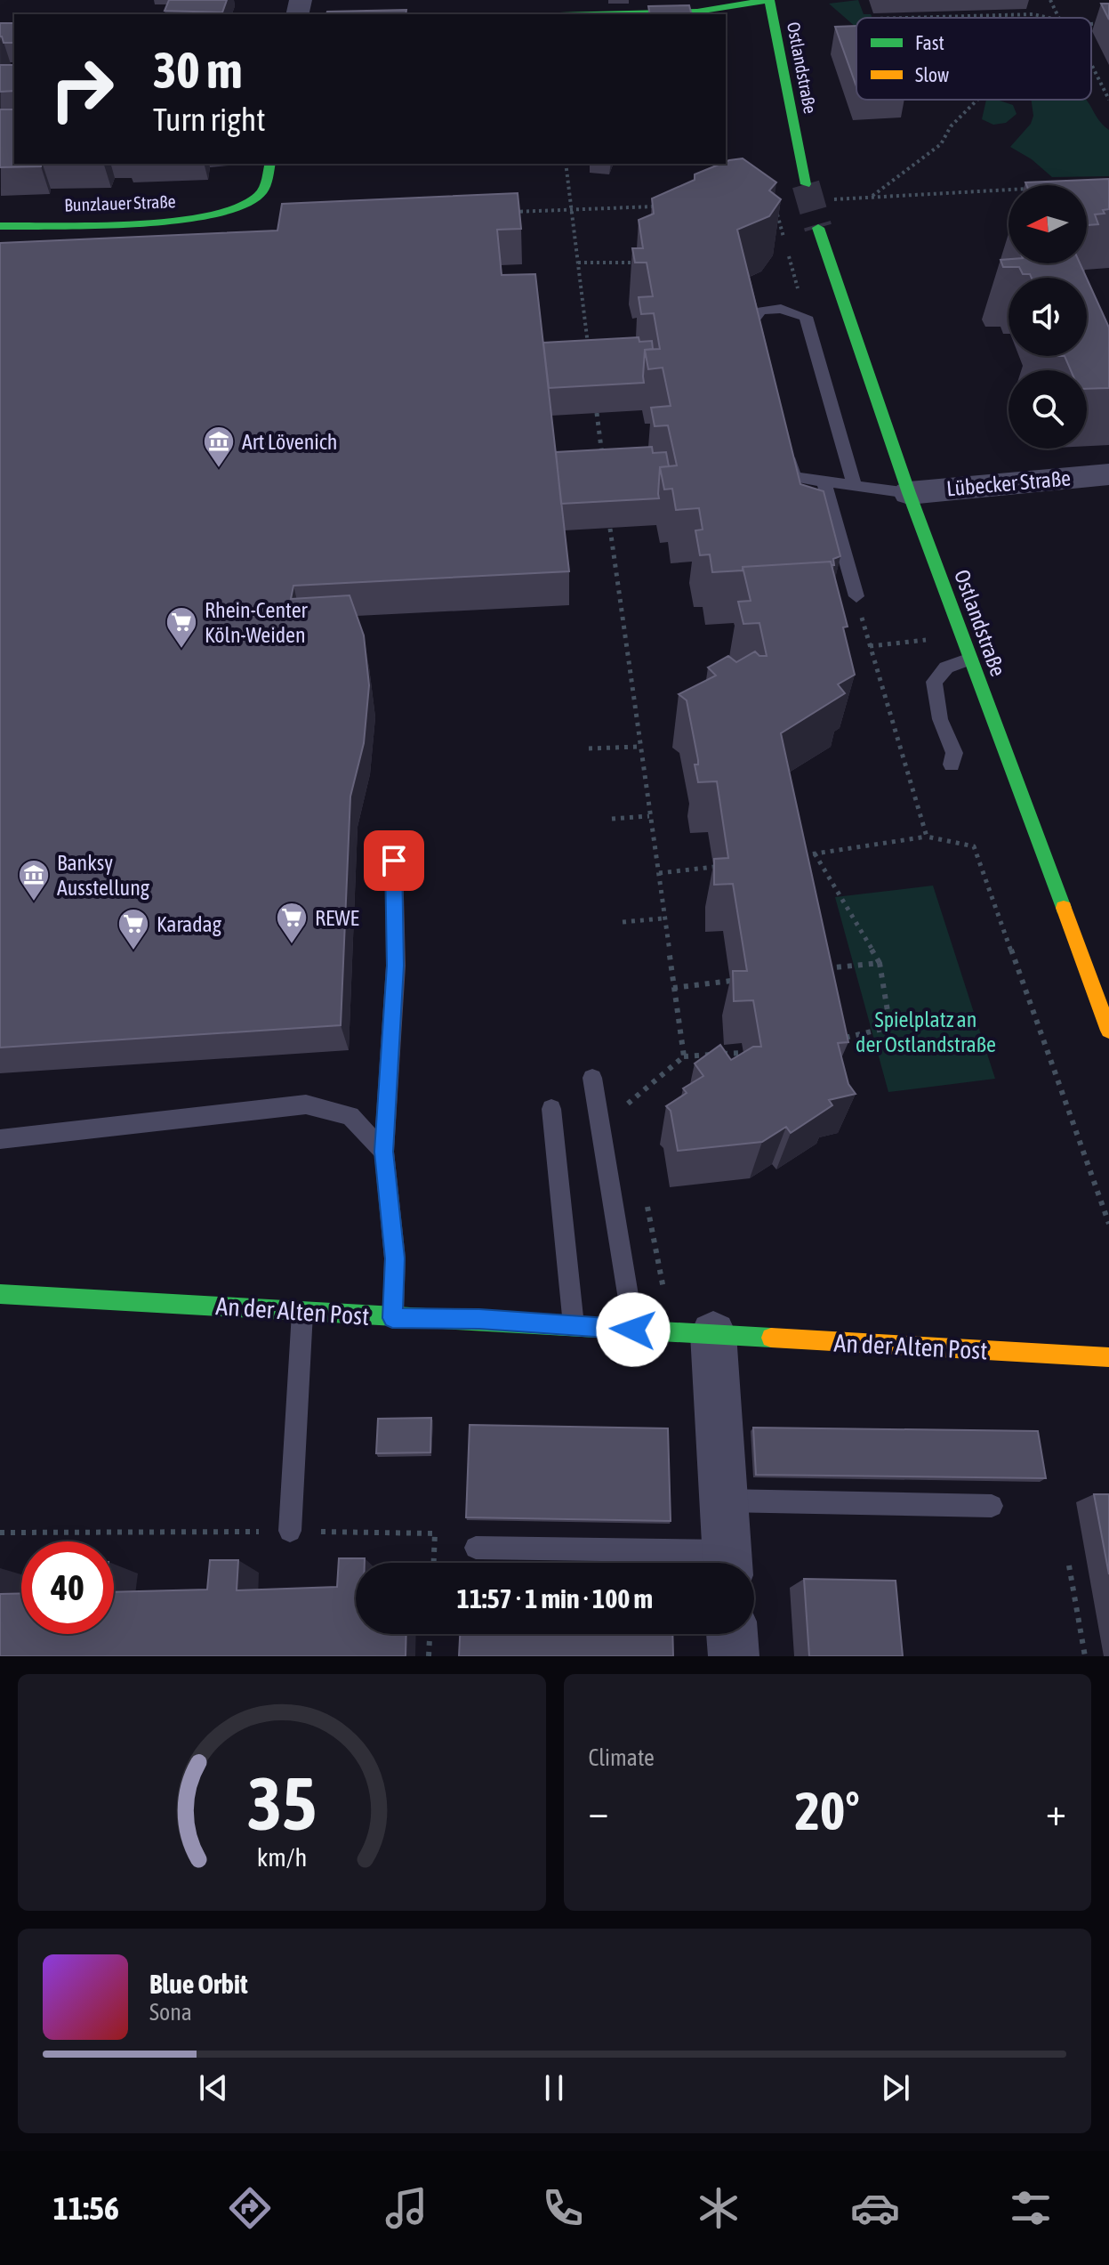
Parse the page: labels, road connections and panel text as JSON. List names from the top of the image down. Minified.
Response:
{"streets":{"street":["Ostlandstraße","Bunzlauer Straße","Lübecker Straße","An der Alten Post"]},"crossings":[["Ostlandstraße","Lübecker Straße"]],"parks":["Spielplatz an der Ostlandstraße"],"places":{"museum":["Art Lövenich","Banksy Ausstellung"],"supermarket":["Rhein-Center Köln-Weiden","REWE","Karadag"]},"legend":["Fast","Slow"],"north":"left","page":{"turn":["30 m","Turn right"],"limit":"40","trip":"11:57 · 1 min · 100 m","tile":"Climate","heat":["−","20°","+"],"song":["Blue Orbit","Sona"],"tabs":"11:56","gauge":["35","km/h"]}}
